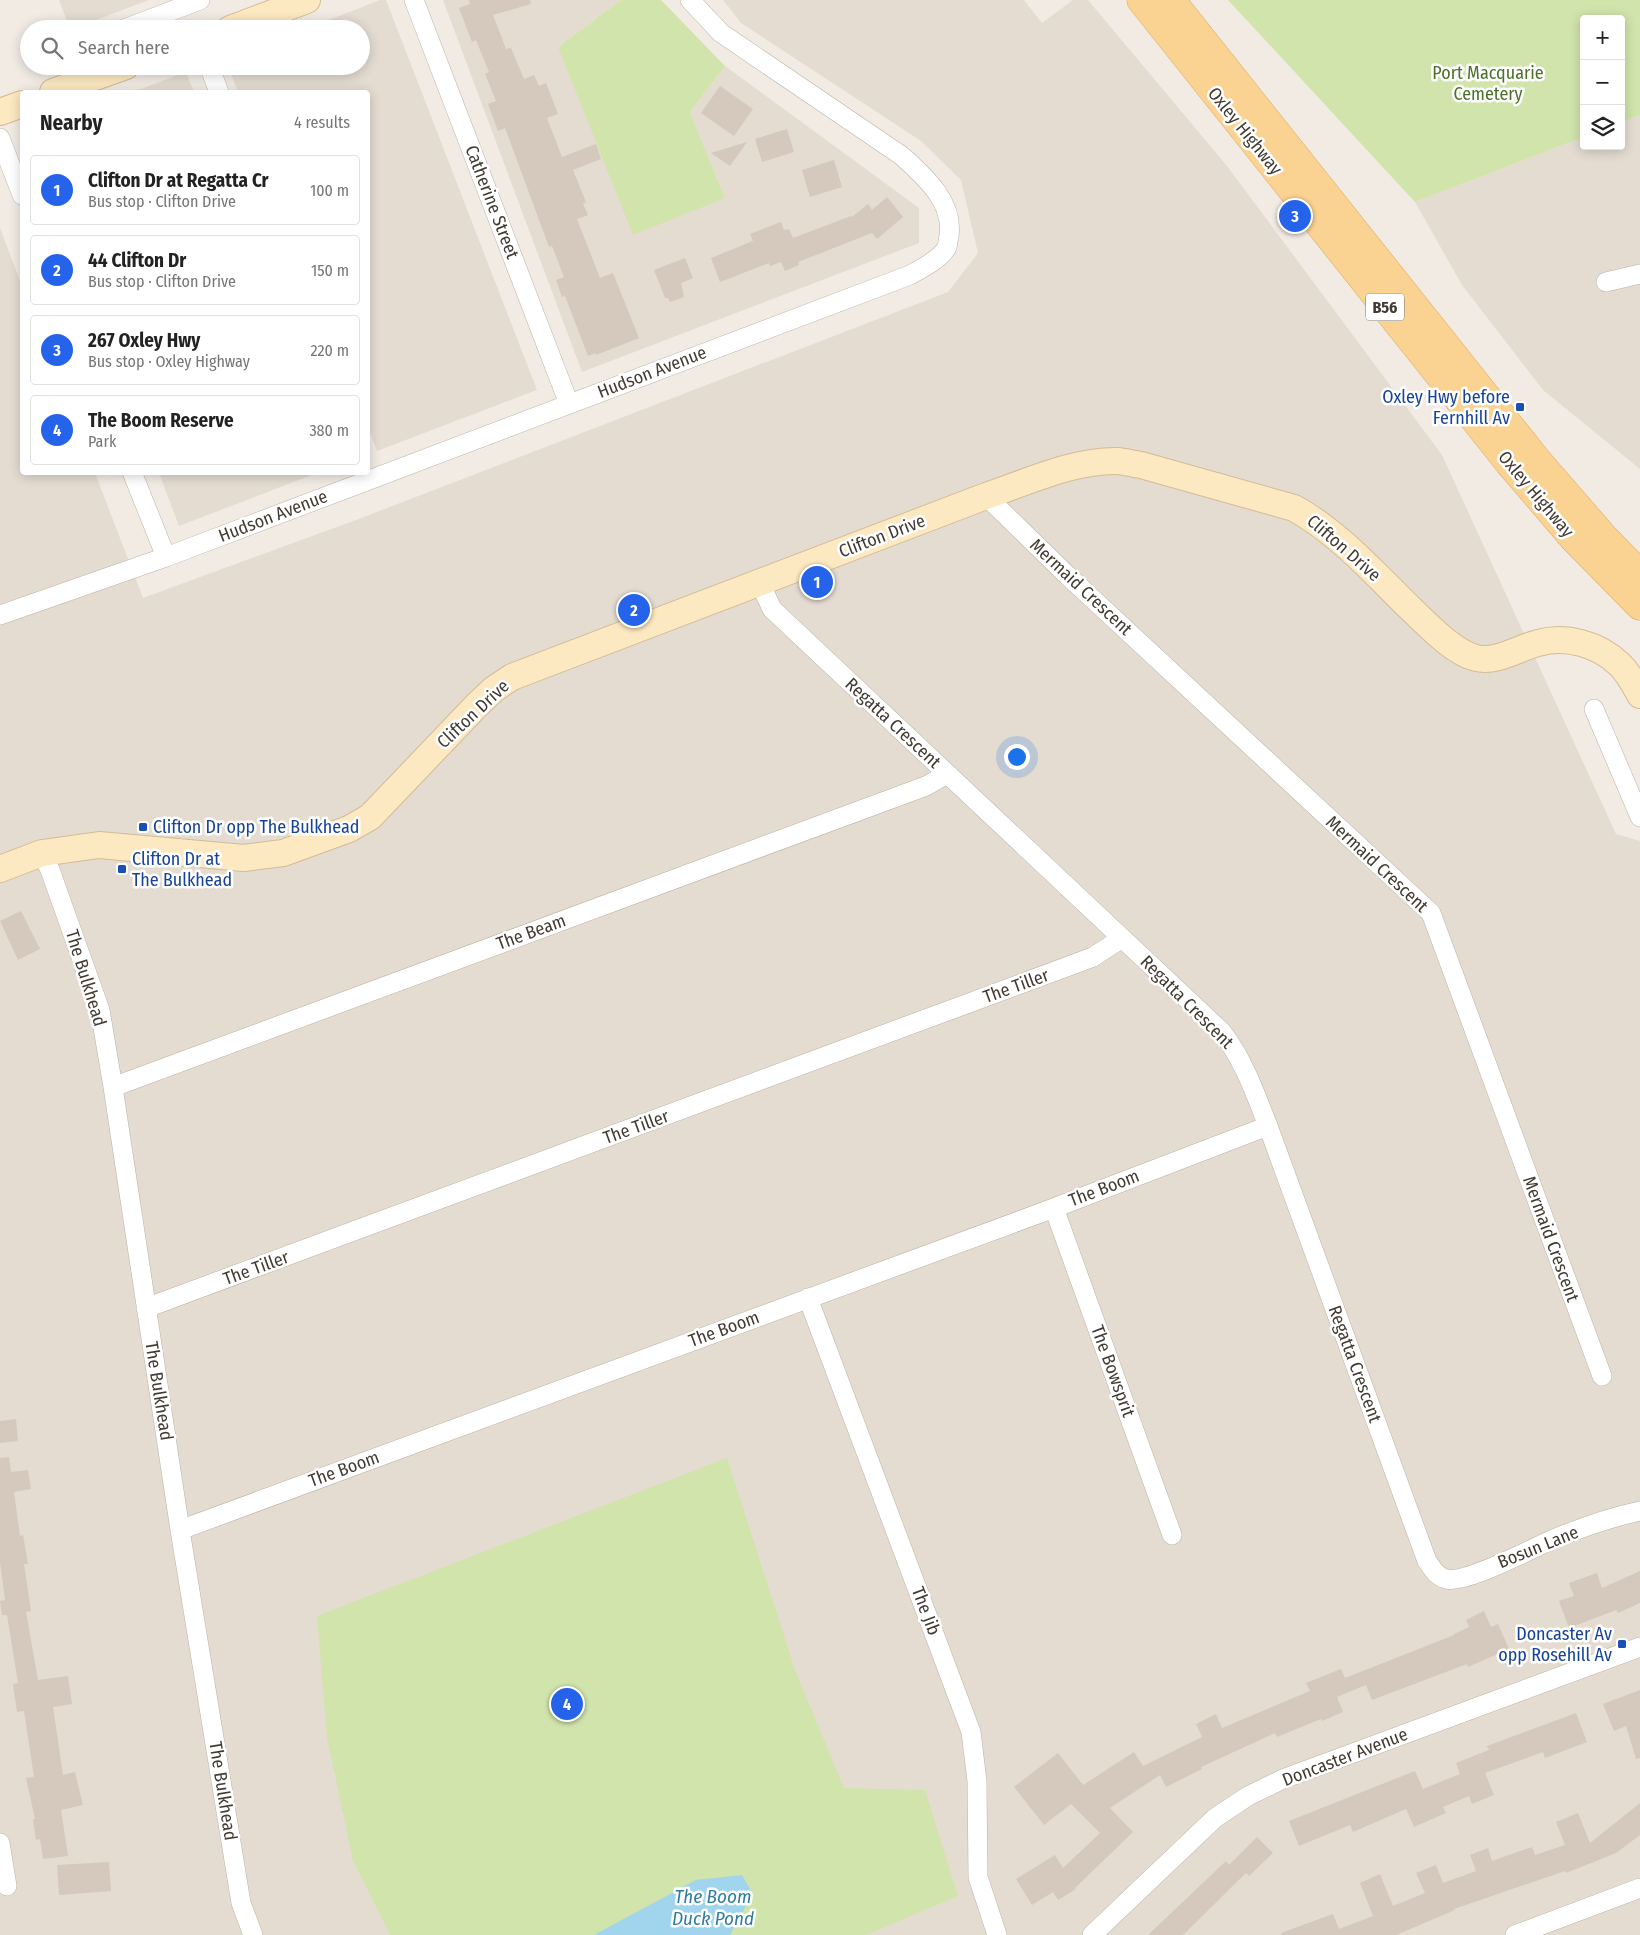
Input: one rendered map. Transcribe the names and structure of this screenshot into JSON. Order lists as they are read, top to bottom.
{
  "streets": {
    "main road": ["Oxley Highway", "B56"],
    "street": [
      "Catherine Street",
      "Hudson Avenue",
      "Clifton Drive",
      "Mermaid Crescent",
      "Regatta Crescent",
      "The Beam",
      "The Bulkhead",
      "The Tiller",
      "The Boom",
      "The Bowsprit",
      "Bosun Lane",
      "The Jib",
      "Doncaster Avenue"
    ]
  },
  "crossings": [
    ["Catherine Street", "Hudson Avenue"],
    ["Clifton Drive", "Mermaid Crescent"],
    ["Clifton Drive", "Regatta Crescent"],
    ["Clifton Drive", "The Bulkhead"],
    ["Regatta Crescent", "The Beam"],
    ["Regatta Crescent", "The Tiller"],
    ["Regatta Crescent", "The Boom"],
    ["Regatta Crescent", "Bosun Lane"],
    ["The Beam", "The Bulkhead"],
    ["The Bulkhead", "The Tiller"],
    ["The Bulkhead", "The Boom"],
    ["The Boom", "The Bowsprit"],
    ["The Boom", "The Jib"]
  ],
  "water": ["The Boom Duck Pond"],
  "parks": ["Port Macquarie Cemetery"],
  "places": {
    "transit": [
      "Oxley Hwy before Fernhill Av",
      "Clifton Dr opp The Bulkhead",
      "Clifton Dr at The Bulkhead",
      "Doncaster Av opp Rosehill Av"
    ]
  },
  "page": {
    "map_buttons": ["+", "−"],
    "search": "Search here",
    "heading": ["Nearby", "4 results"],
    "list": [
      {
        "mark": "1",
        "name": "Clifton Dr at Regatta Cr",
        "note": "Bus stop · Clifton Drive",
        "value": "100 m"
      },
      {
        "mark": "2",
        "name": "44 Clifton Dr",
        "note": "Bus stop · Clifton Drive",
        "value": "150 m"
      },
      {
        "mark": "3",
        "name": "267 Oxley Hwy",
        "note": "Bus stop · Oxley Highway",
        "value": "220 m"
      },
      {
        "mark": "4",
        "name": "The Boom Reserve",
        "note": "Park",
        "value": "380 m"
      }
    ],
    "pins": [
      "3",
      "1",
      "2",
      "4"
    ]
  }
}
